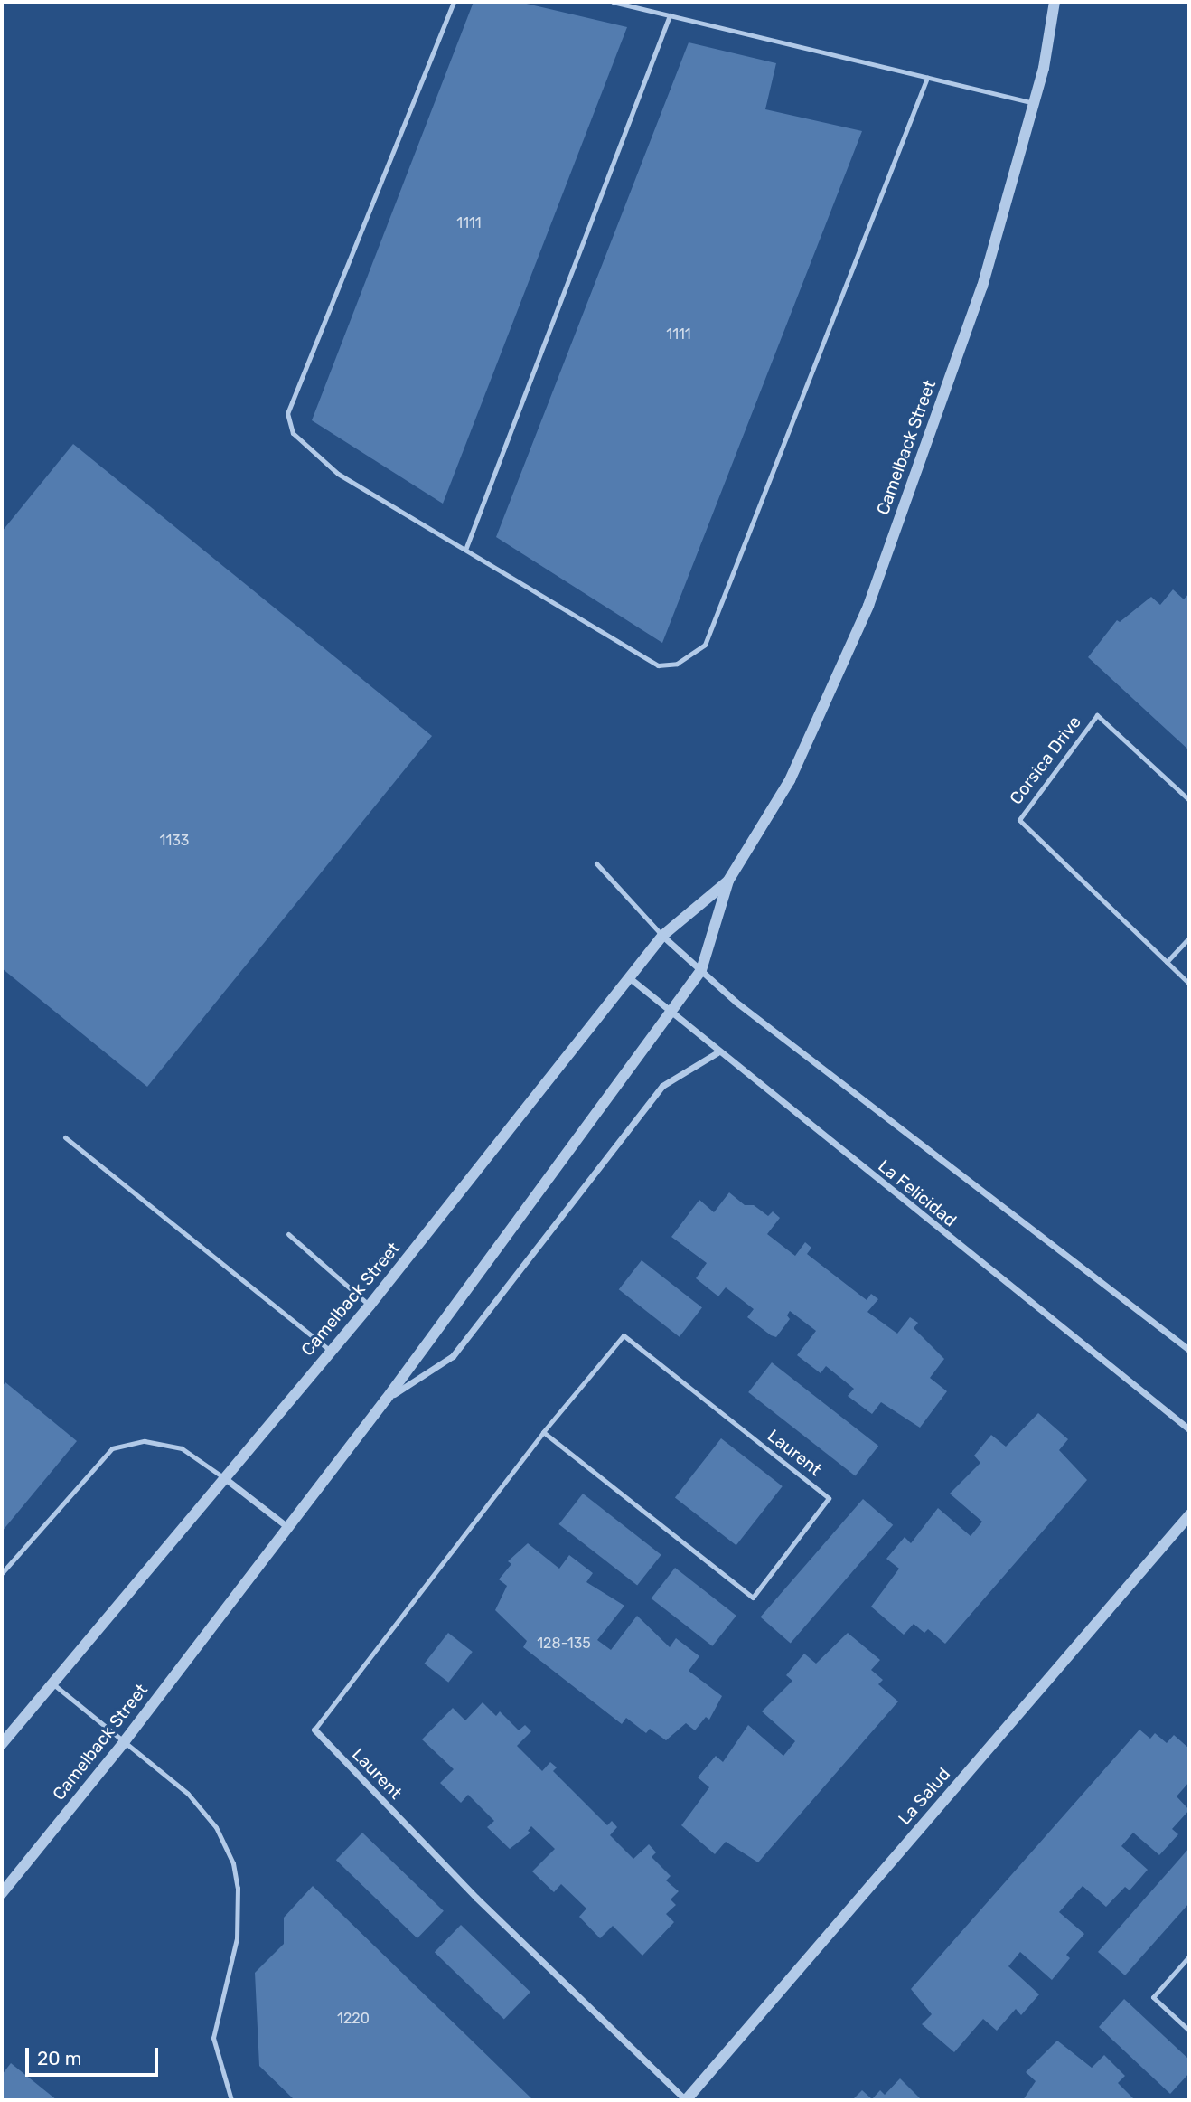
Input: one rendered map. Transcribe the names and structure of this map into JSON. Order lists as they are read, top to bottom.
{
  "streets": {
    "street": [
      "Camelback Street",
      "La Felicidad",
      "Laurent",
      "La Salud"
    ],
    "lane": ["Corsica Drive"]
  },
  "crossings": [
    ["Camelback Street", "La Felicidad"],
    ["Laurent", "La Salud"]
  ],
  "house_numbers": [
    "1111",
    "1111",
    "1133",
    "128-135",
    "1220"
  ],
  "scale_bar": "20 m"
}
